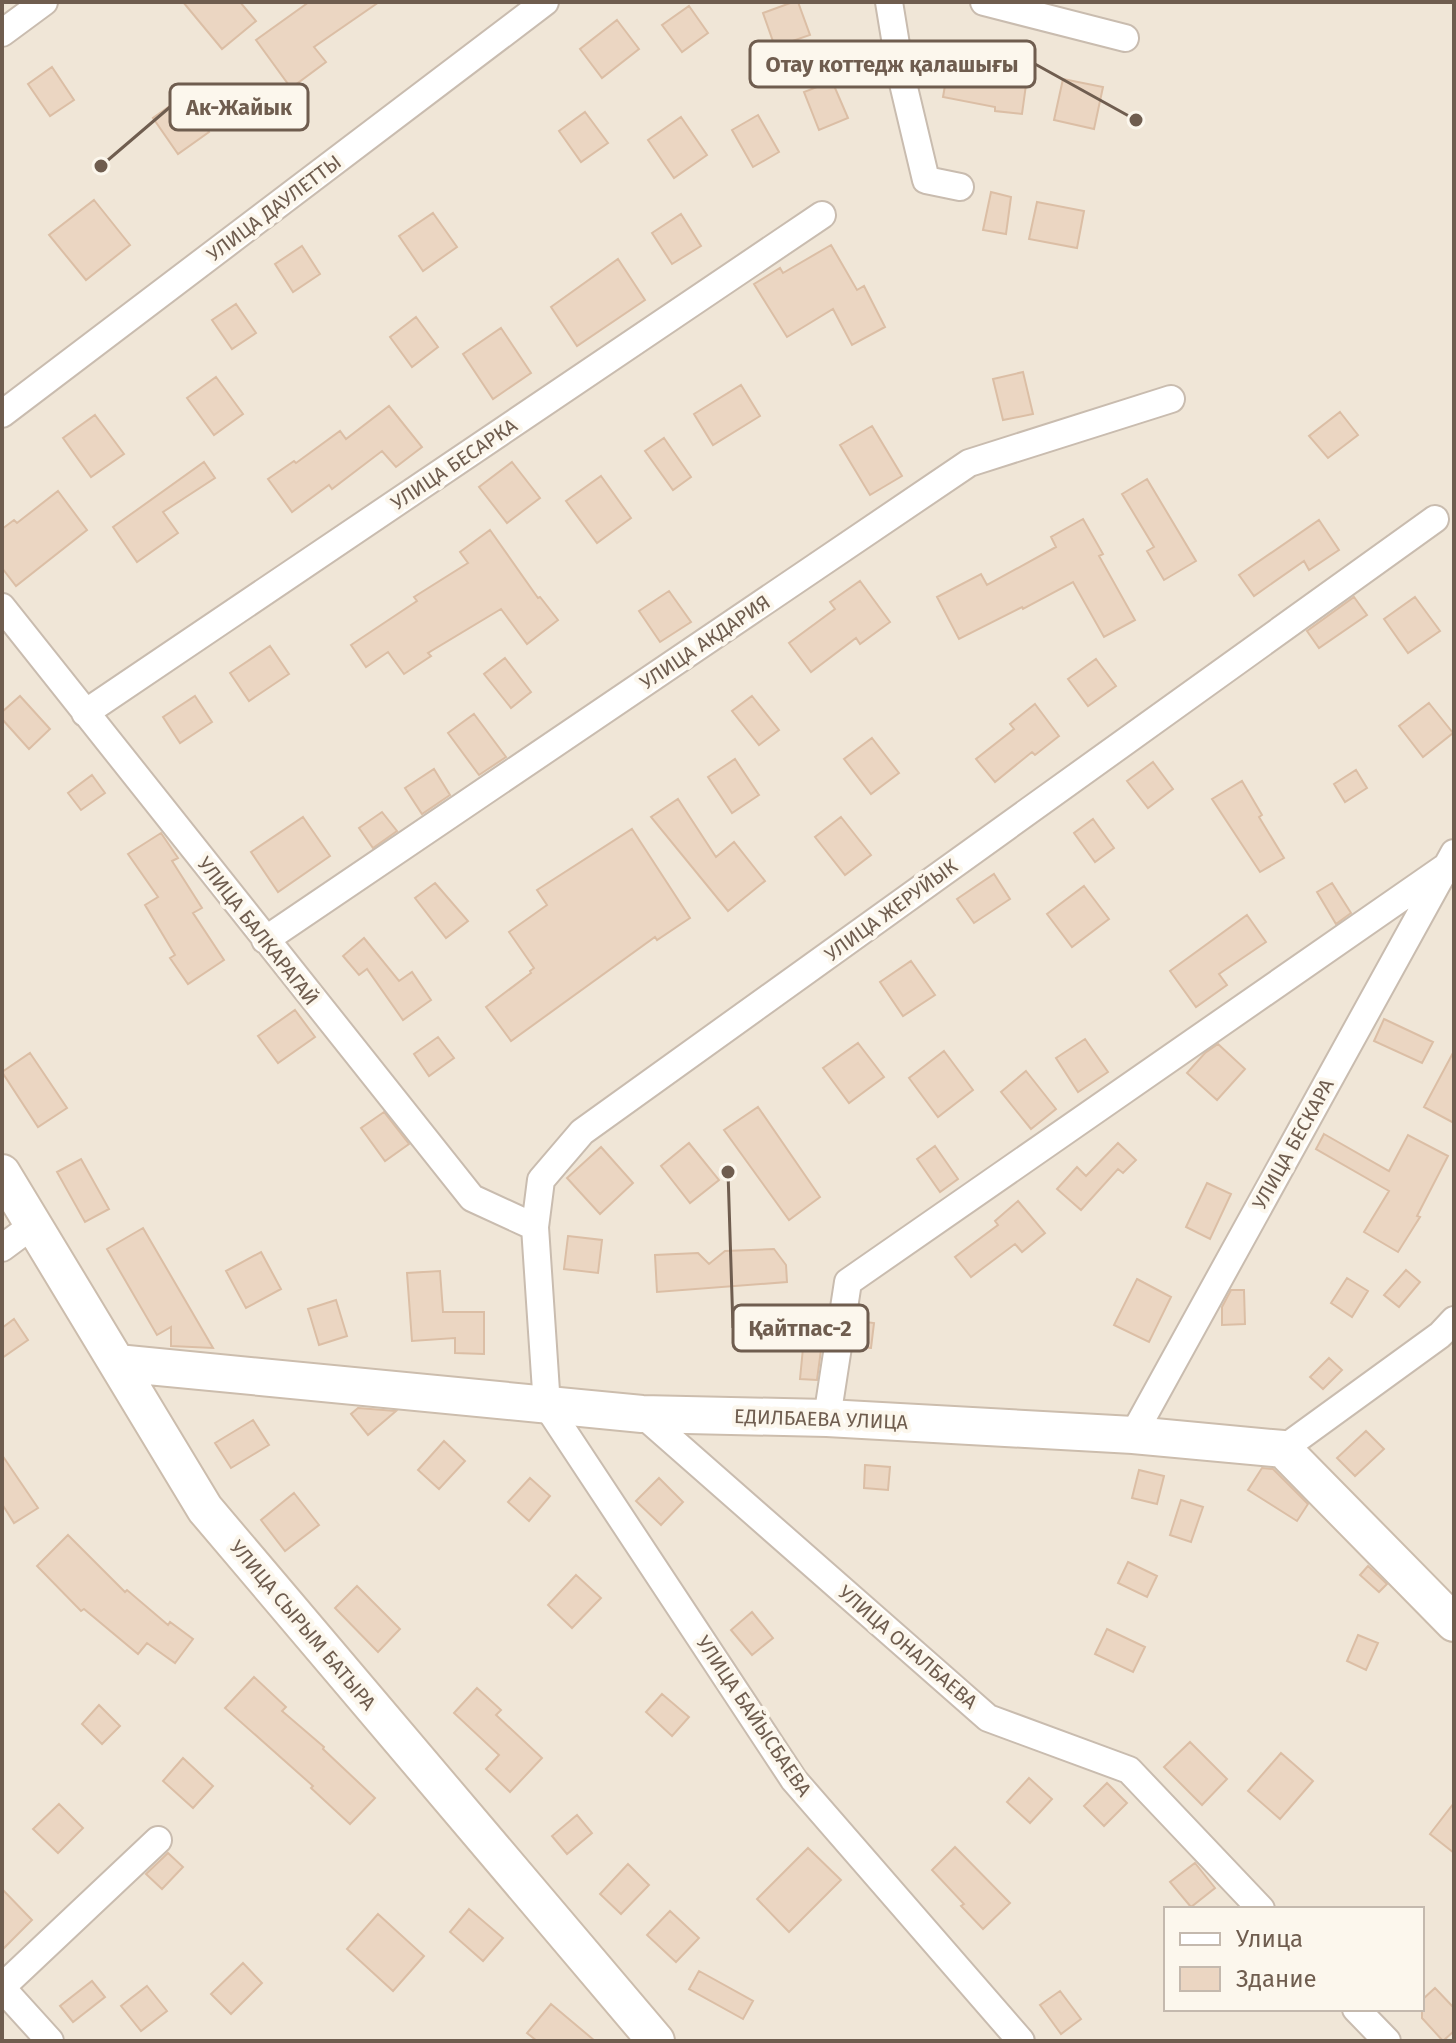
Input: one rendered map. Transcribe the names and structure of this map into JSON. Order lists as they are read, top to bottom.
{
  "streets": {
    "street": [
      "УЛИЦА ДАУЛЕТТЫ",
      "УЛИЦА БЕСАРКА",
      "УЛИЦА АКДАРИЯ",
      "УЛИЦА ЖЕРУЙЫК",
      "УЛИЦА БАЛКАРАГАЙ",
      "УЛИЦА БЕСКАРА",
      "ЕДИЛБАЕВА УЛИЦА",
      "УЛИЦА СЫРЫМ БАТЫРА",
      "УЛИЦА ОНАЛБАЕВА",
      "УЛИЦА БАЙЫСБАЕВА"
    ]
  },
  "crossings": [
    ["УЛИЦА БЕСАРКА", "УЛИЦА БАЛКАРАГАЙ"],
    ["УЛИЦА АКДАРИЯ", "УЛИЦА БАЛКАРАГАЙ"],
    ["УЛИЦА ЖЕРУЙЫК", "УЛИЦА БАЛКАРАГАЙ"],
    ["УЛИЦА ЖЕРУЙЫК", "ЕДИЛБАЕВА УЛИЦА"],
    ["УЛИЦА ЖЕРУЙЫК", "УЛИЦА БАЙЫСБАЕВА"],
    ["УЛИЦА БЕСКАРА", "ЕДИЛБАЕВА УЛИЦА"],
    ["ЕДИЛБАЕВА УЛИЦА", "УЛИЦА СЫРЫМ БАТЫРА"],
    ["ЕДИЛБАЕВА УЛИЦА", "УЛИЦА ОНАЛБАЕВА"],
    ["ЕДИЛБАЕВА УЛИЦА", "УЛИЦА БАЙЫСБАЕВА"]
  ],
  "places": ["Отау коттедж қалашығы", "Ак-Жайык", "Қайтпас-2"],
  "legend": ["Улица", "Здание"]
}
